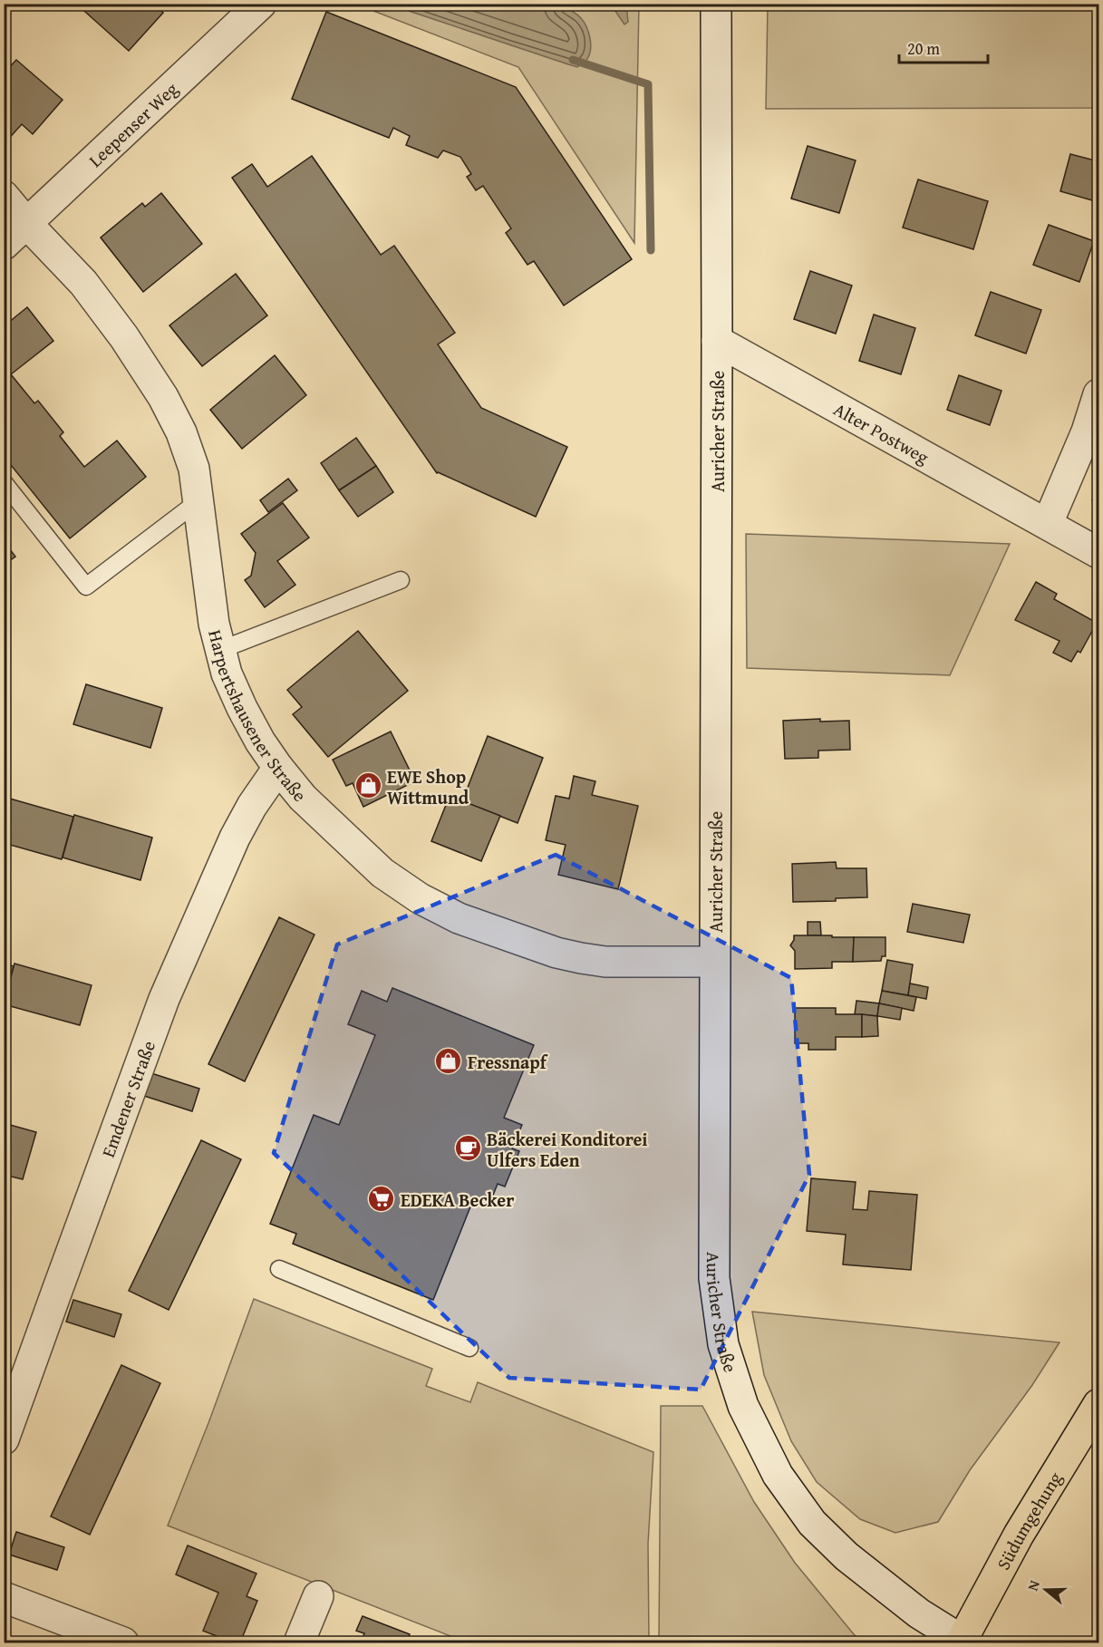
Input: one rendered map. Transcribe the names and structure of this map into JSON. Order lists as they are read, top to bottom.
{
  "streets": {
    "main road": ["Südumgehung"],
    "street": [
      "Leepenser Weg",
      "Auricher Straße",
      "Alter Postweg",
      "Harpertshausener Straße",
      "Emdener Straße"
    ]
  },
  "crossings": [
    ["Leepenser Weg", "Harpertshausener Straße"],
    ["Auricher Straße", "Alter Postweg"],
    ["Auricher Straße", "Harpertshausener Straße"],
    ["Auricher Straße", "Südumgehung"],
    ["Harpertshausener Straße", "Emdener Straße"]
  ],
  "places": {
    "shop": ["EWE Shop Wittmund", "Fressnapf"],
    "cafe": ["Bäckerei Konditorei Ulfers Eden"],
    "supermarket": ["EDEKA Becker"]
  },
  "scale_bar": "20 m",
  "north": "left"
}
